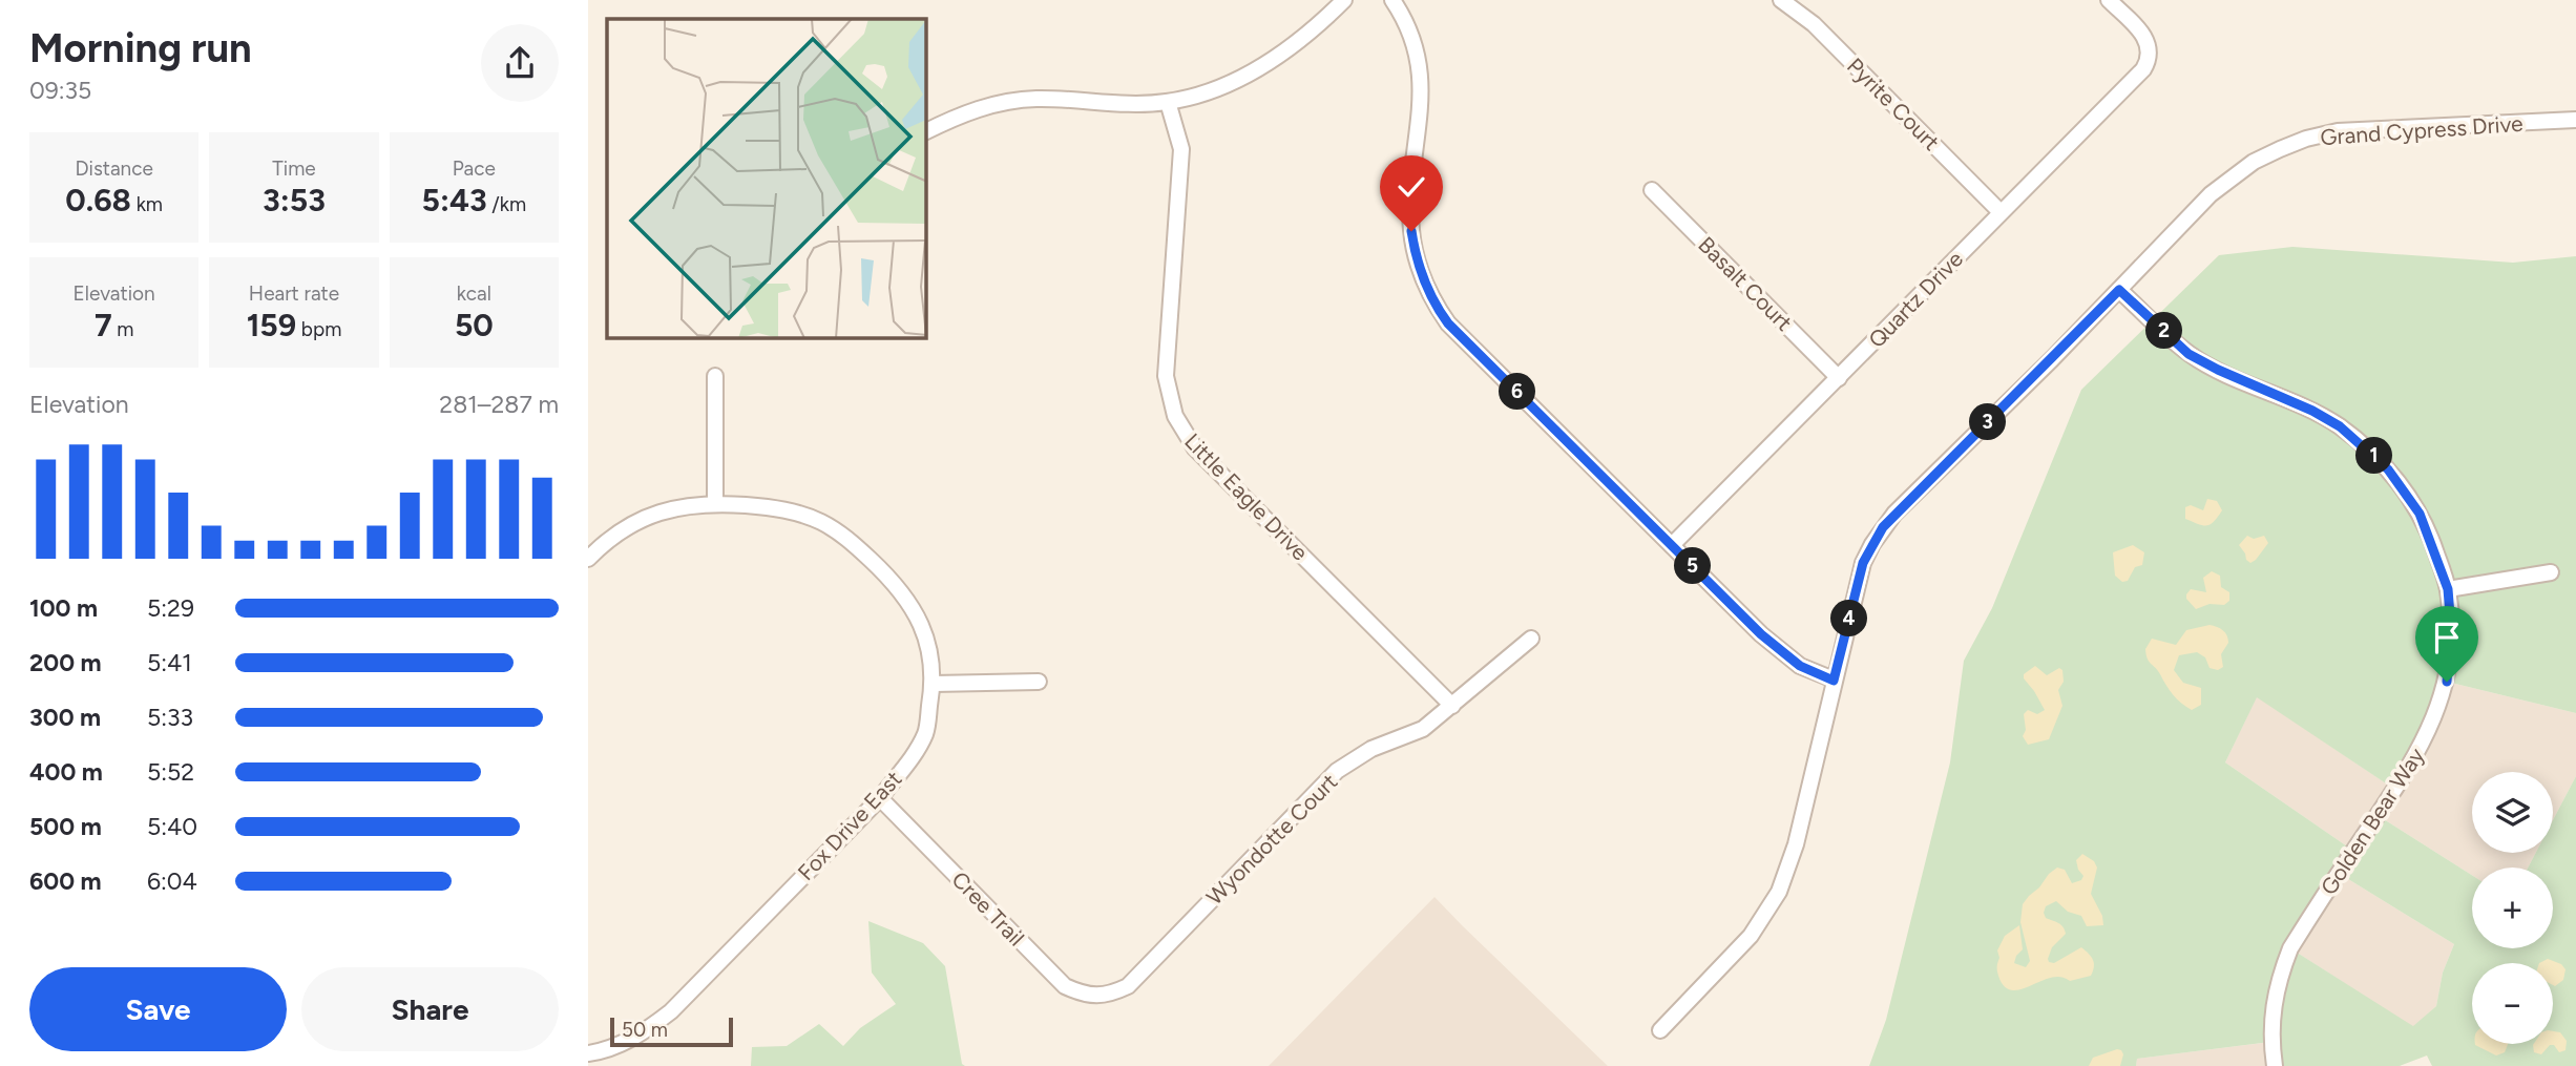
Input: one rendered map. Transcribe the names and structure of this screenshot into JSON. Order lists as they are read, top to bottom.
{
  "streets": {
    "street": [
      "Pyrite Court",
      "Grand Cypress Drive",
      "Basalt Court",
      "Quartz Drive",
      "Little Eagle Drive",
      "Golden Bear Way",
      "Fox Drive East",
      "Wyondotte Court",
      "Cree Trail"
    ]
  },
  "crossings": [
    ["Pyrite Court", "Quartz Drive"],
    ["Grand Cypress Drive", "Golden Bear Way"],
    ["Basalt Court", "Quartz Drive"],
    ["Little Eagle Drive", "Wyondotte Court"],
    ["Fox Drive East", "Cree Trail"],
    ["Wyondotte Court", "Cree Trail"]
  ],
  "scale_bar": "50 m",
  "page": {
    "heading": ["Morning run", "09:35"],
    "stats": [
      ["Distance", "0.68 km"],
      ["Time", "3:53"],
      ["Pace", "5:43 /km"],
      ["Elevation", "7 m"],
      ["Heart rate", "159 bpm"],
      ["kcal", "50"]
    ],
    "pins": [
      "2",
      "6",
      "3",
      "1",
      "5",
      "4"
    ],
    "chart": ["Elevation", "281–287 m"],
    "list": [
      {
        "name": "100 m",
        "note": "5:29"
      },
      {
        "name": "200 m",
        "note": "5:41"
      },
      {
        "name": "300 m",
        "note": "5:33"
      },
      {
        "name": "400 m",
        "note": "5:52"
      },
      {
        "name": "500 m",
        "note": "5:40"
      },
      {
        "name": "600 m",
        "note": "6:04"
      }
    ],
    "map_buttons": ["+", "−"],
    "buttons": ["Save", "Share"],
    "scale": "50 m"
  }
}
